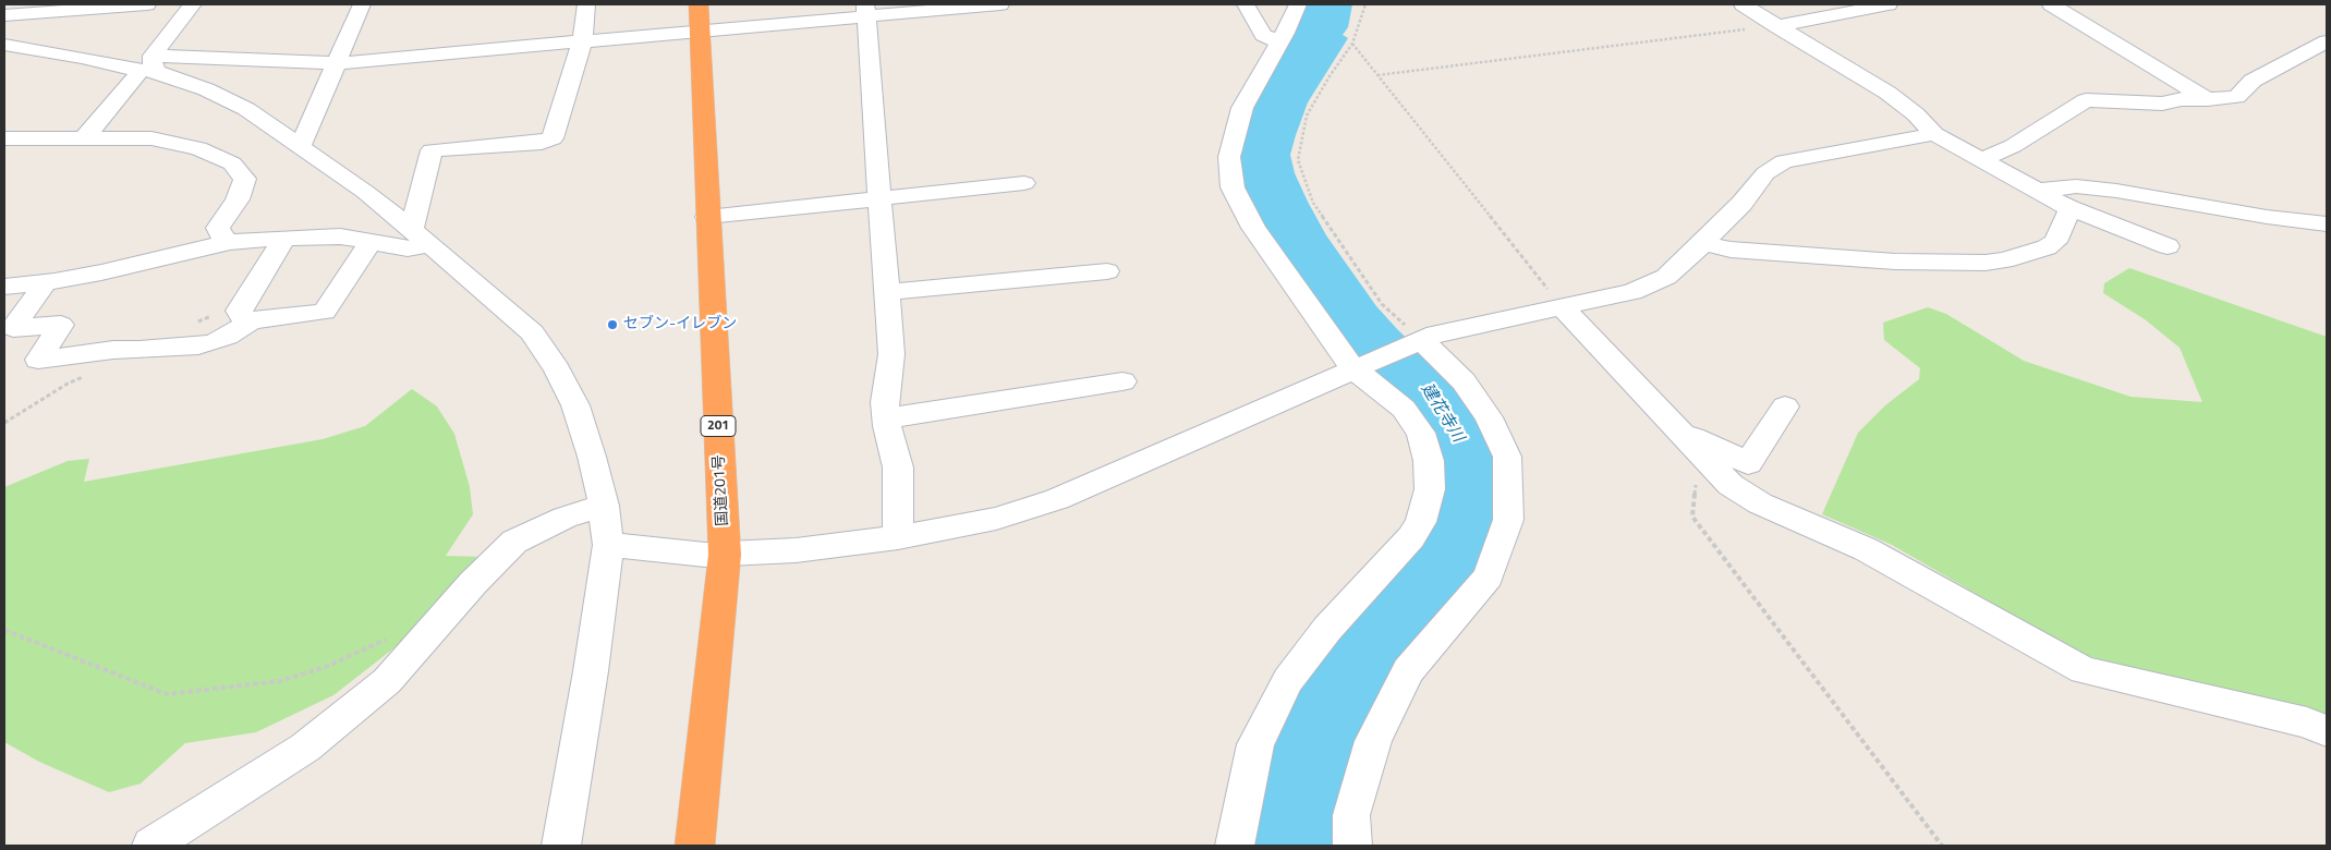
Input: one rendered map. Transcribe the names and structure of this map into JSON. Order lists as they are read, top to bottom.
{
  "streets": {
    "highway": ["201", "国道201号"]
  },
  "water": ["建花寺川"],
  "places": ["セブン-イレブン"]
}
